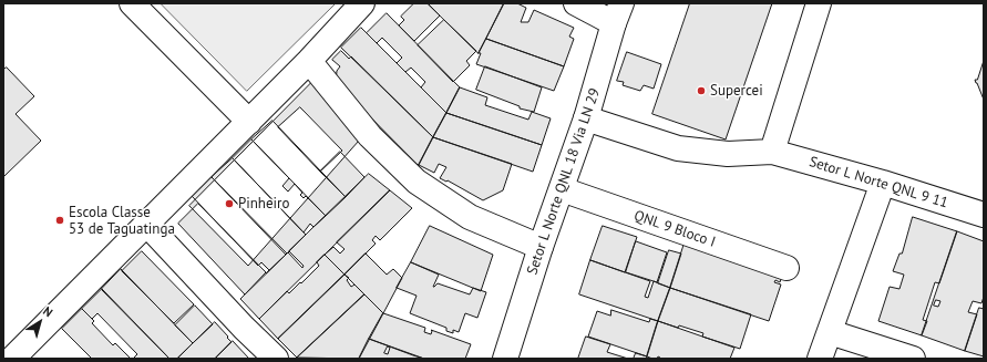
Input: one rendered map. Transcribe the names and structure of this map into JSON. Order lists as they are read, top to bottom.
{
  "streets": {
    "street": ["Setor L Norte QNL 18 Via LN 29", "Setor L Norte QNL 9 11", "QNL 9 Bloco I"]
  },
  "crossings": [
    ["Setor L Norte QNL 18 Via LN 29", "Setor L Norte QNL 9 11"],
    ["Setor L Norte QNL 18 Via LN 29", "QNL 9 Bloco I"]
  ],
  "places": ["Supercei", "Pinheiro", "Escola Classe 53 de Taguatinga"],
  "north": "top right"
}
